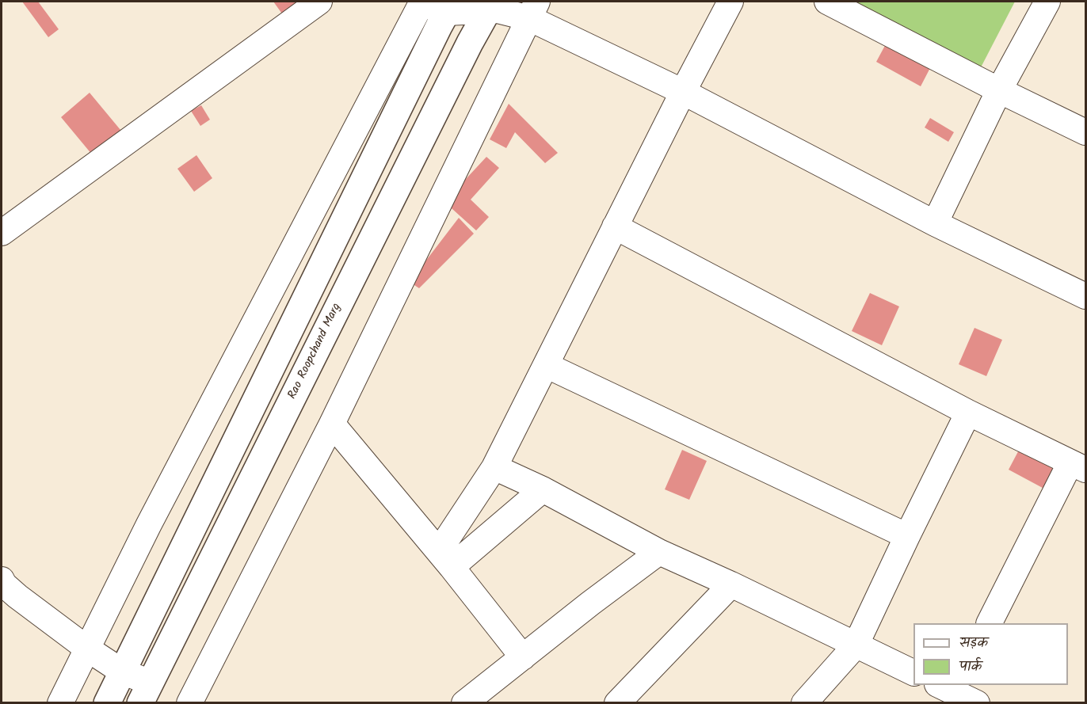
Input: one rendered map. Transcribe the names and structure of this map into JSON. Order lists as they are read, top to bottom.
{
  "streets": {
    "main road": ["Rao Roopchand Marg"]
  },
  "legend": ["सड़क", "पार्क"]
}
